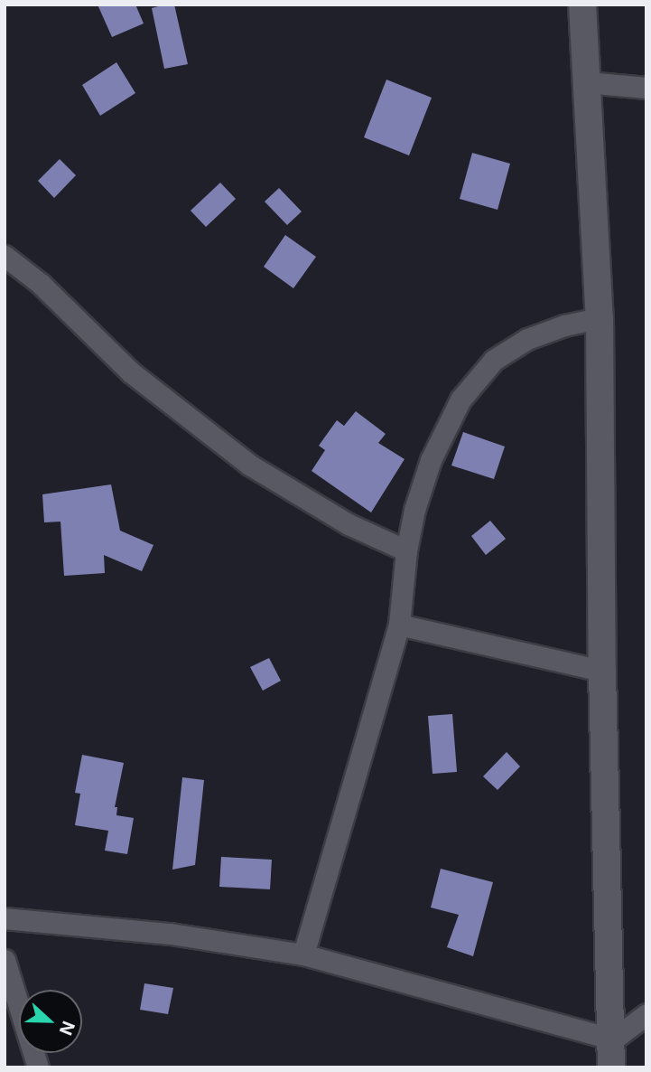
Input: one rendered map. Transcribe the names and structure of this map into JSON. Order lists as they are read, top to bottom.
{
  "north": "right"
}
